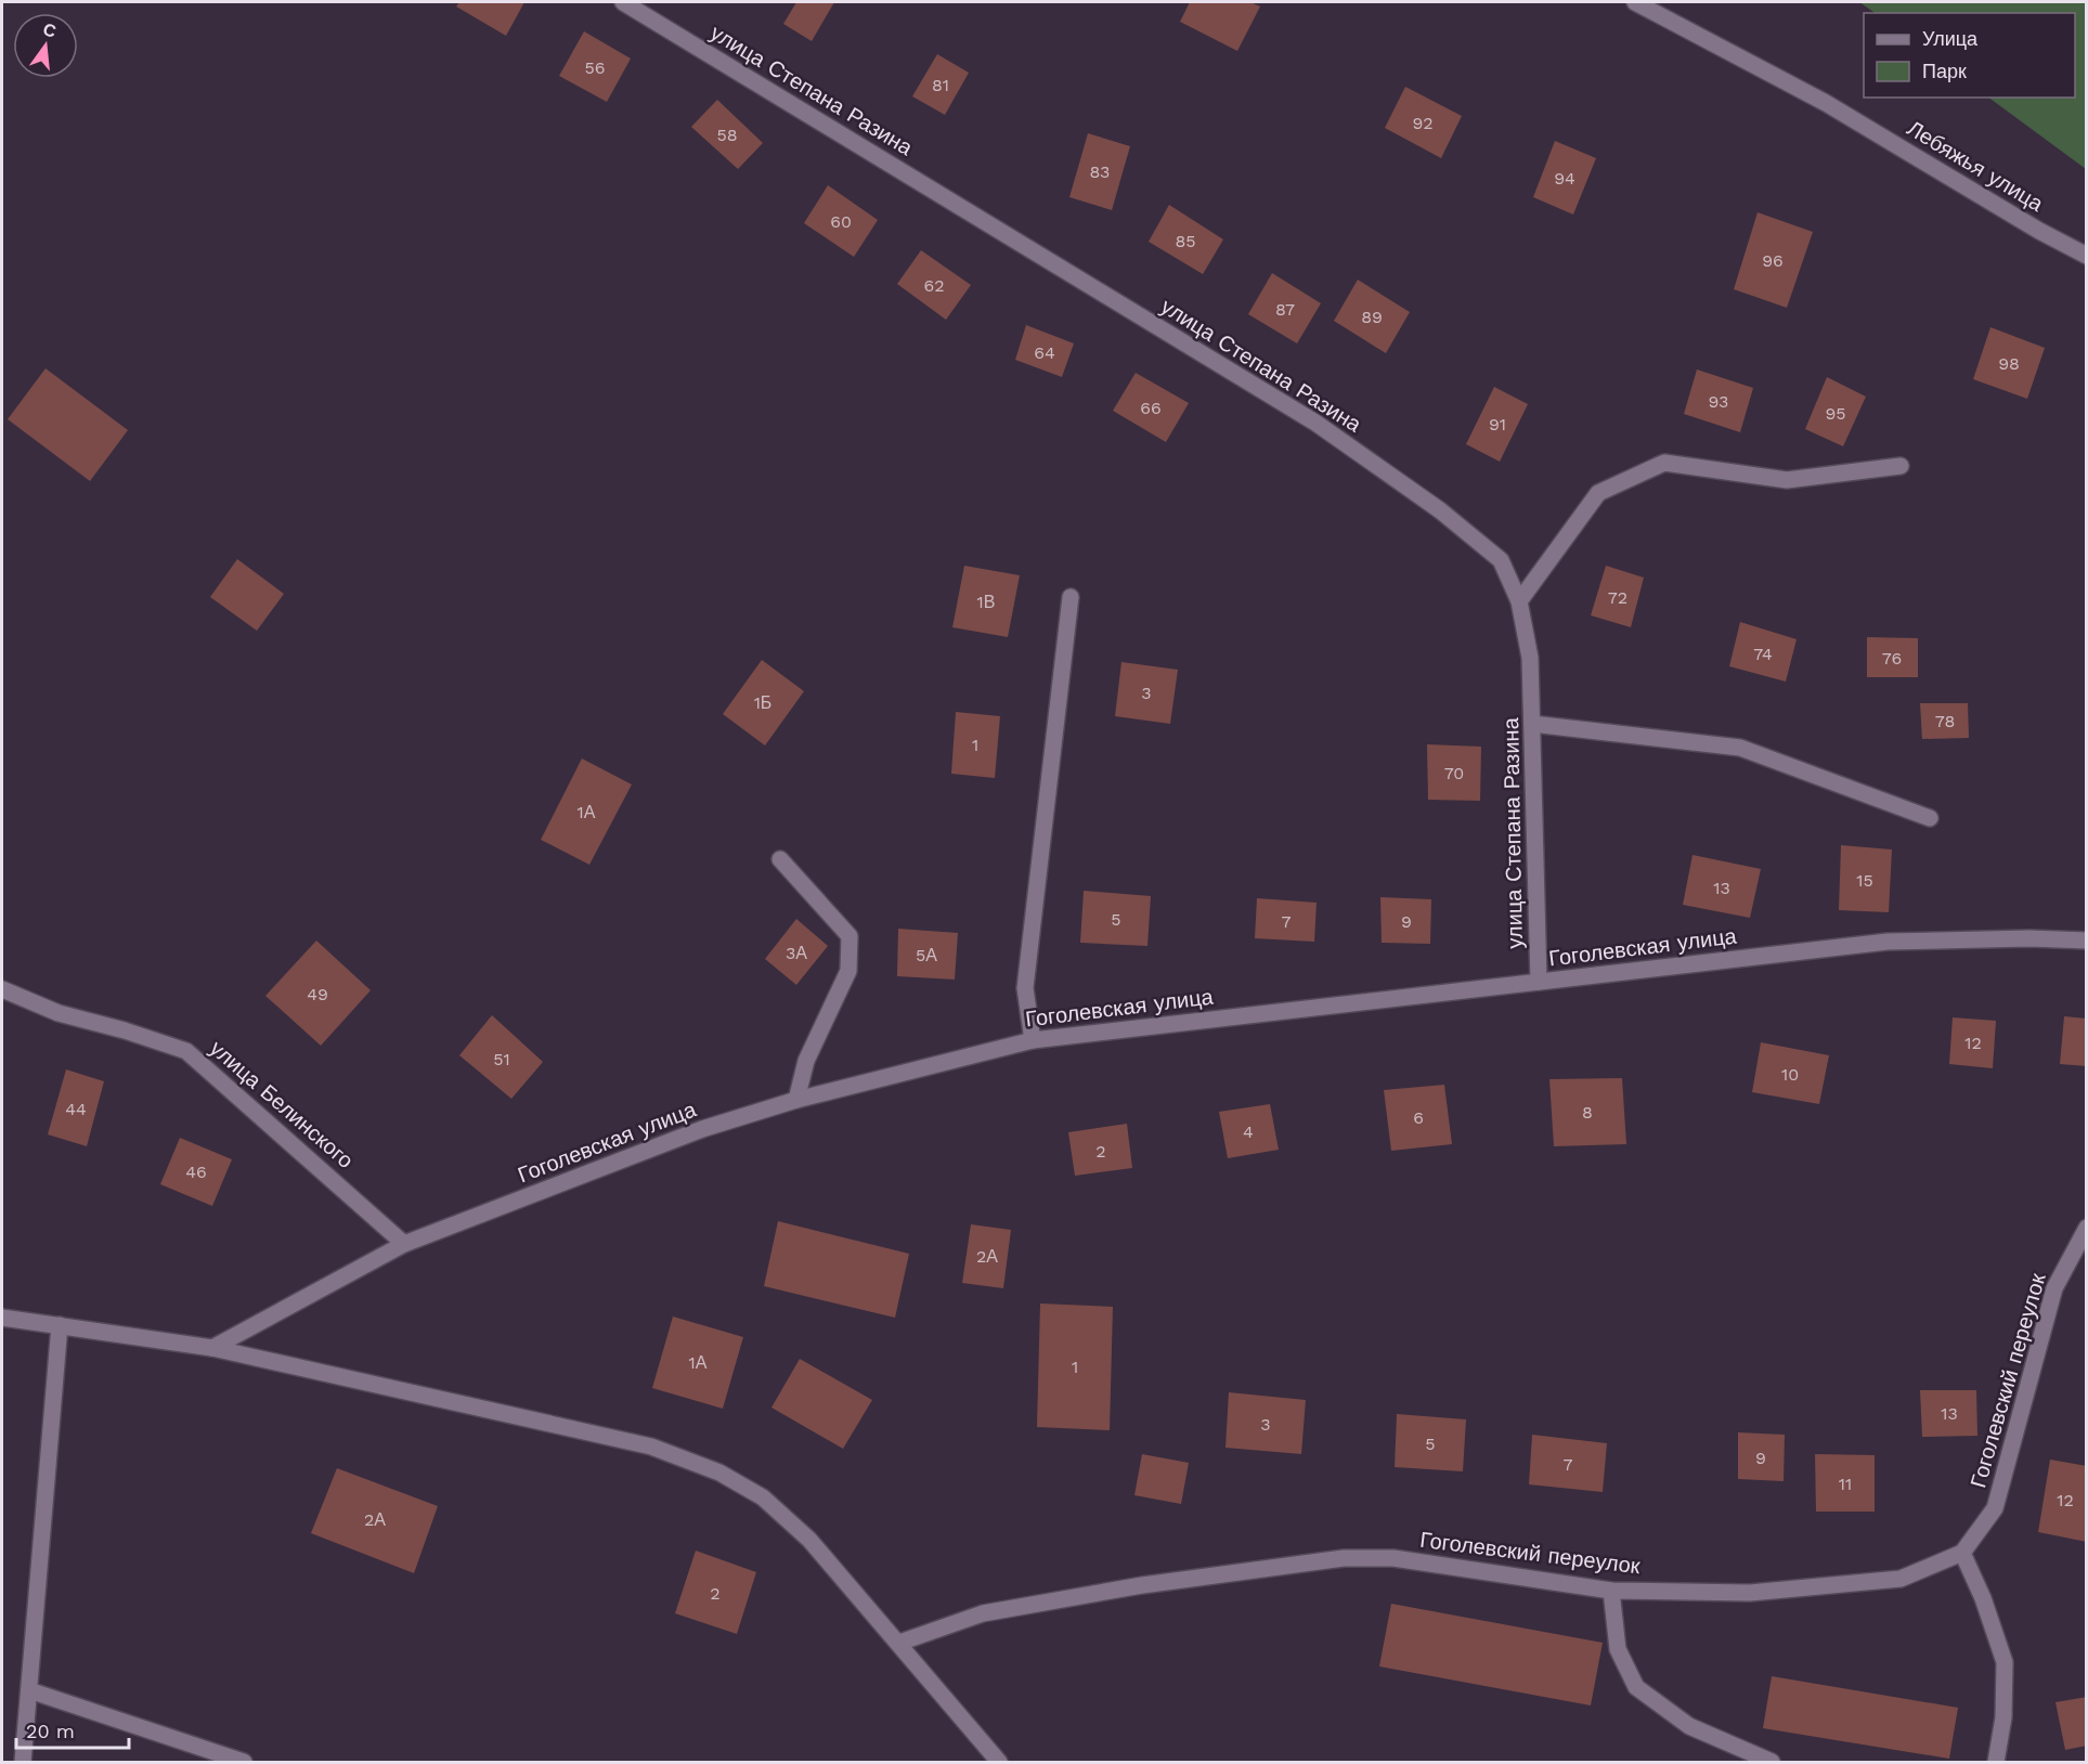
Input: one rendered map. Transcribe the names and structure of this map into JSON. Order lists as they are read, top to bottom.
{
  "streets": {
    "street": [
      "улица Степана Разина",
      "Лебяжья улица",
      "Гоголевская улица",
      "улица Белинского",
      "Гоголевский переулок"
    ]
  },
  "crossings": [
    ["улица Степана Разина", "Гоголевская улица"],
    ["Гоголевская улица", "улица Белинского"]
  ],
  "house_numbers": [
    "56",
    "81",
    "92",
    "58",
    "83",
    "94",
    "60",
    "85",
    "96",
    "62",
    "87",
    "89",
    "64",
    "98",
    "93",
    "66",
    "95",
    "91",
    "72",
    "1В",
    "74",
    "76",
    "3",
    "1Б",
    "78",
    "1",
    "70",
    "1А",
    "15",
    "13",
    "5",
    "7",
    "9",
    "3А",
    "5А",
    "49",
    "12",
    "51",
    "10",
    "44",
    "8",
    "6",
    "4",
    "2",
    "46",
    "2А",
    "1А",
    "1",
    "13",
    "3",
    "5",
    "9",
    "7",
    "11",
    "12",
    "2А",
    "2"
  ],
  "legend": ["Улица", "Парк"],
  "scale_bar": "20 m",
  "north": "top"
}
